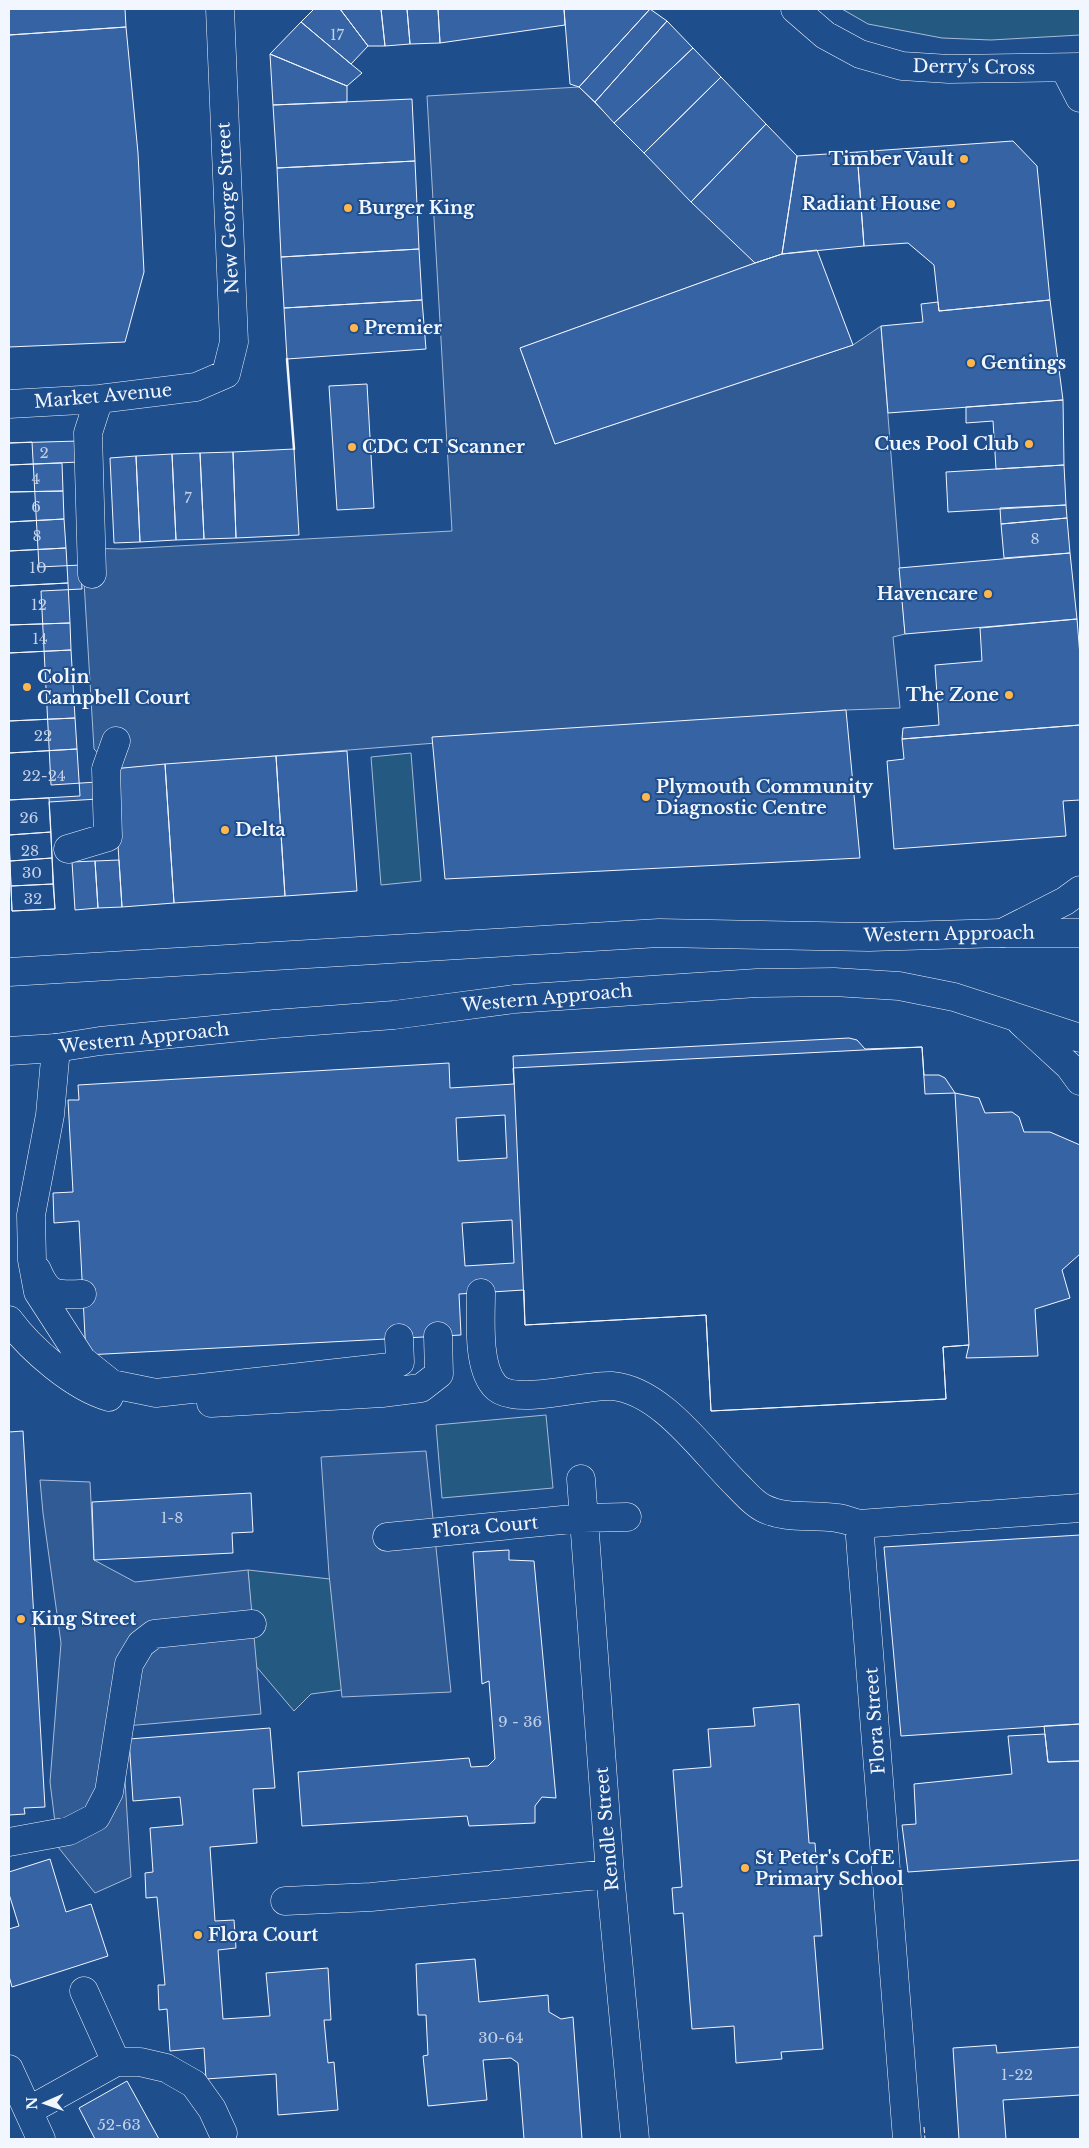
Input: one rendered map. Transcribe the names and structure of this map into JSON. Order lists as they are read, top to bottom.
{
  "streets": {
    "street": [
      "Derry's Cross",
      "New George Street",
      "Market Avenue",
      "Western Approach",
      "Flora Court",
      "Flora Street",
      "Rendle Street"
    ]
  },
  "crossings": [
    ["New George Street", "Market Avenue"],
    ["Flora Court", "Rendle Street"]
  ],
  "places": [
    "Timber Vault",
    "Radiant House",
    "Burger King",
    "Premier",
    "Gentings",
    "Cues Pool Club",
    "CDC CT Scanner",
    "Havencare",
    "Colin Campbell Court",
    "The Zone",
    "Plymouth Community Diagnostic Centre",
    "Delta",
    "King Street",
    "St Peter's CofE Primary School",
    "Flora Court"
  ],
  "house_numbers": [
    "17",
    "2",
    "4",
    "7",
    "6",
    "8",
    "8",
    "10",
    "12",
    "14",
    "22",
    "22-24",
    "26",
    "28",
    "30",
    "32",
    "1-8",
    "9 - 36",
    "30-64",
    "1-22",
    "52-63"
  ],
  "north": "left"
}
